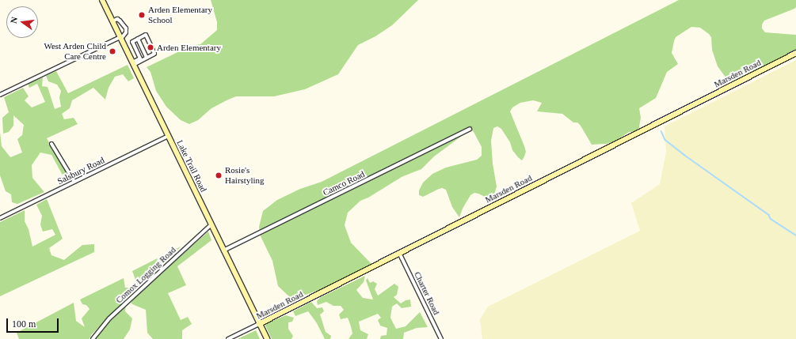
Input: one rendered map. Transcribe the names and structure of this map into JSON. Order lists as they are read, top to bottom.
{
  "streets": {
    "street": [
      "Marsden Road",
      "Lake Trail Road",
      "Salsbury Road",
      "Camco Road",
      "Comox Logging Road",
      "Charter Road"
    ]
  },
  "crossings": [
    ["Marsden Road", "Lake Trail Road"],
    ["Marsden Road", "Charter Road"],
    ["Lake Trail Road", "Salsbury Road"],
    ["Lake Trail Road", "Camco Road"],
    ["Lake Trail Road", "Comox Logging Road"]
  ],
  "places": [
    "Arden Elementary School",
    "Arden Elementary",
    "West Arden Child Care Centre",
    "Rosie's Hairstyling"
  ],
  "scale_bar": "100 m",
  "north": "left"
}
